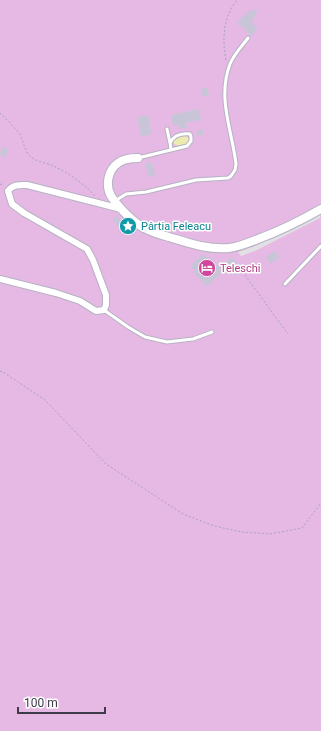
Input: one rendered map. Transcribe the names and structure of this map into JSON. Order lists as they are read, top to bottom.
{
  "places": {
    "place": ["Pârtia Feleacu"],
    "hotel": ["Teleschi"]
  },
  "scale_bar": "100 m"
}
